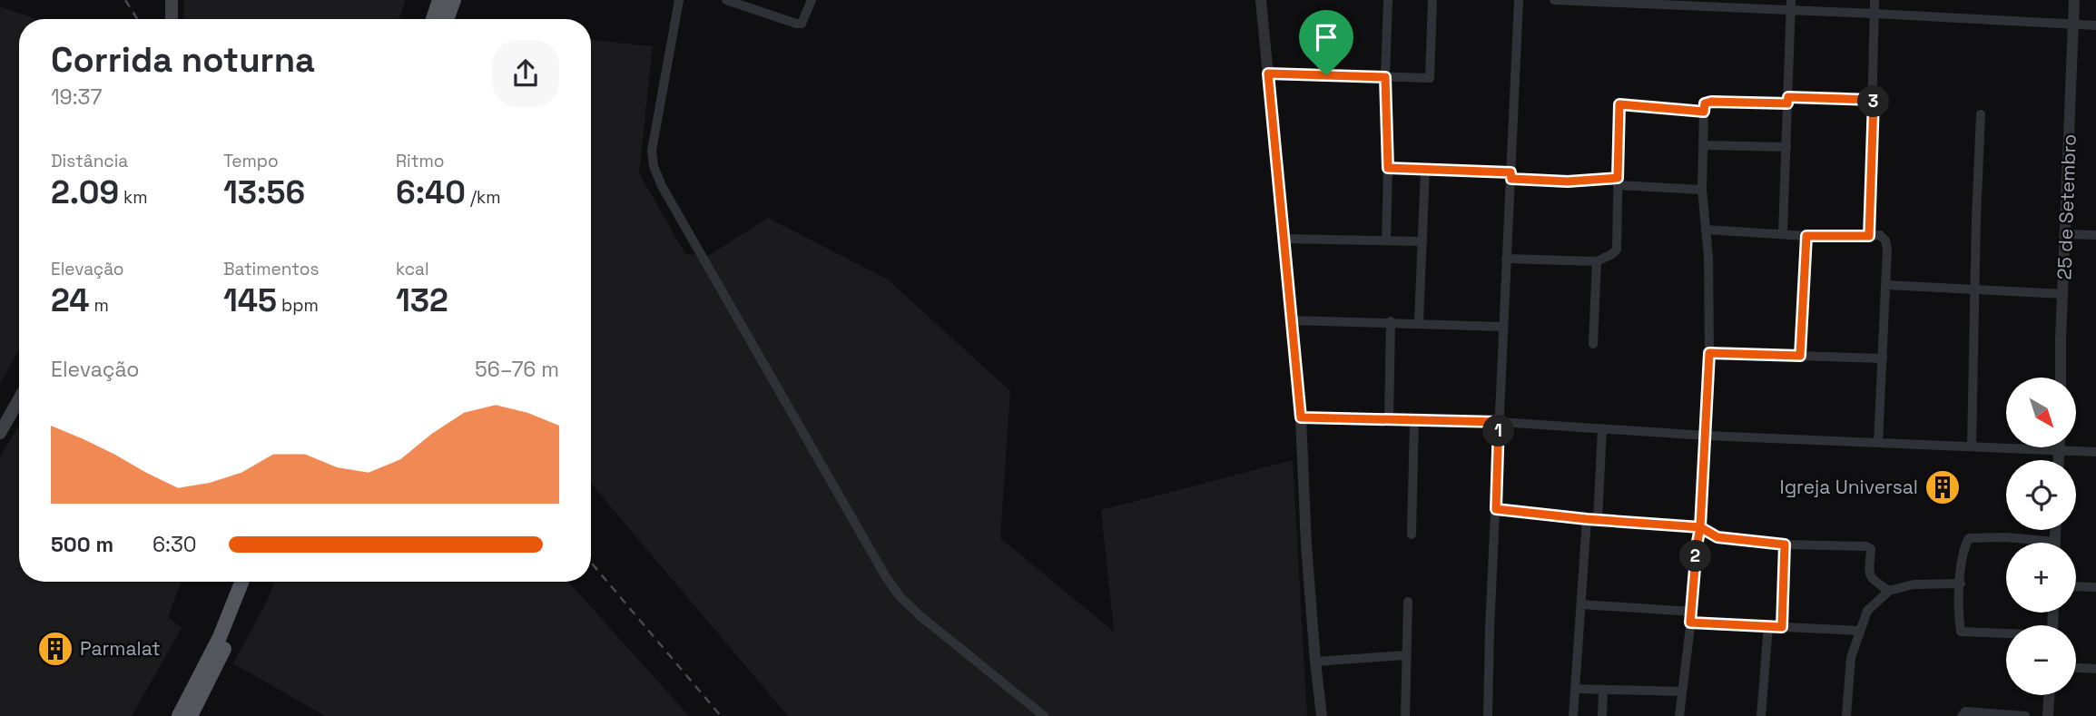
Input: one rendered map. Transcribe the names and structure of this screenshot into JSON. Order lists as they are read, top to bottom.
{
  "streets": {
    "street": ["25 de Setembro"]
  },
  "places": {
    "building": ["Igreja Universal", "Parmalat"]
  },
  "north": "bottom right",
  "page": {
    "heading": ["Corrida noturna", "19:37"],
    "pins": ["3", "1", "2"],
    "stats": [
      ["Distância", "2.09 km"],
      ["Tempo", "13:56"],
      ["Ritmo", "6:40 /km"],
      ["Elevação", "24 m"],
      ["Batimentos", "145 bpm"],
      ["kcal", "132"]
    ],
    "chart": ["Elevação", "56–76 m"],
    "map_buttons": ["+", "−"],
    "list": [
      {
        "name": "500 m",
        "note": "6:30"
      }
    ]
  }
}
